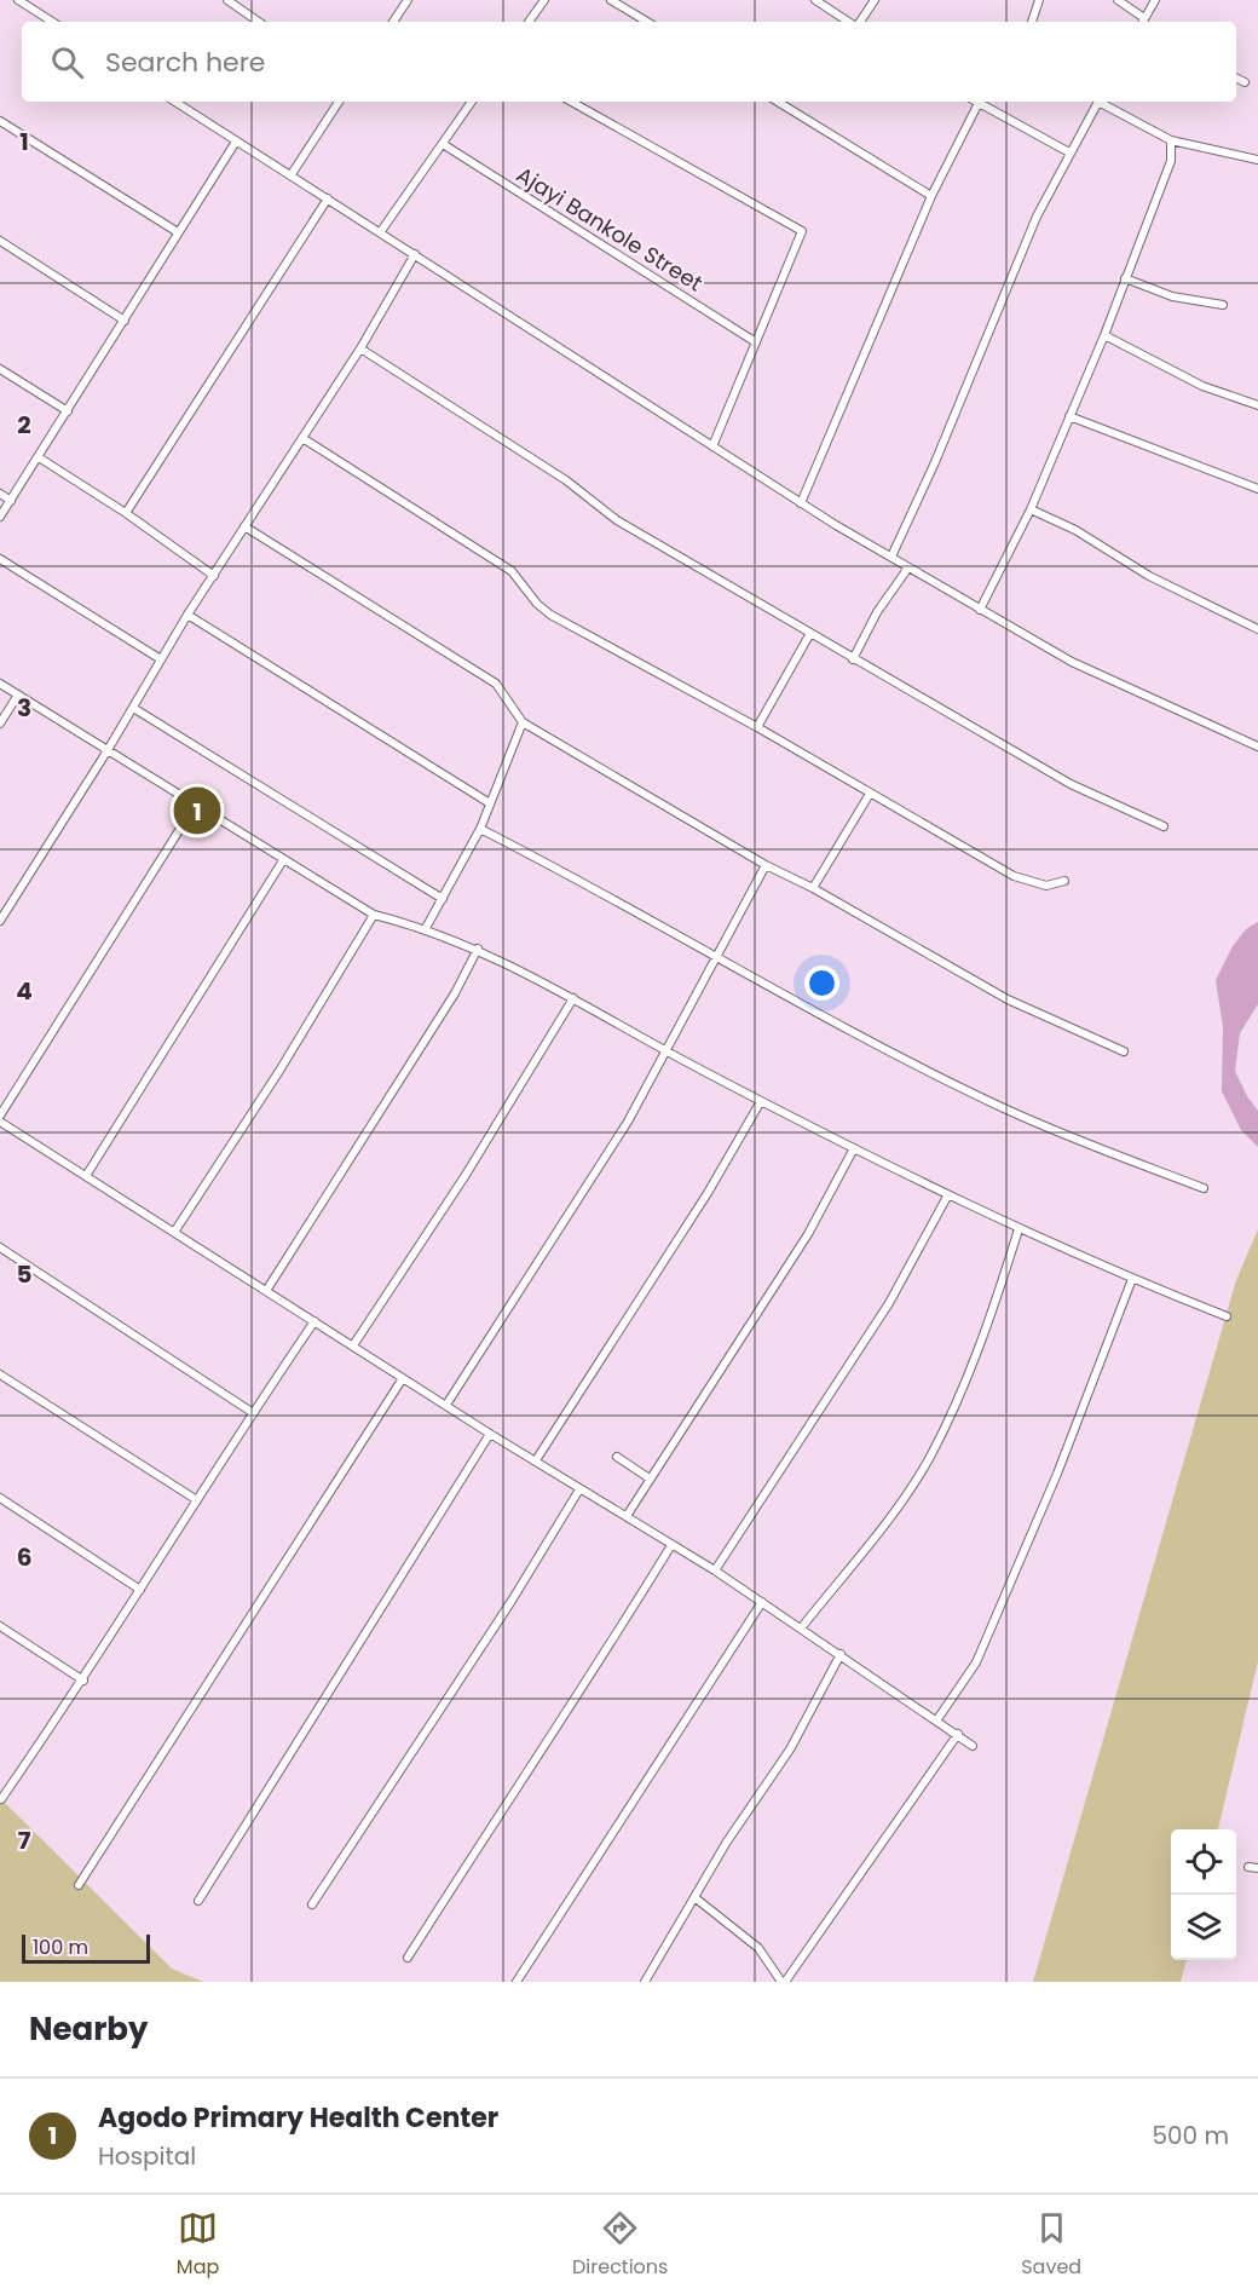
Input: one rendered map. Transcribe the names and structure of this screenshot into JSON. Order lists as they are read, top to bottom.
{
  "streets": {
    "street": ["Ajayi Bankole Street"]
  },
  "scale_bar": "100 m",
  "page": {
    "search": "Search here",
    "pins": "1",
    "scale": "100 m",
    "heading": "Nearby",
    "list": [
      {
        "mark": "1",
        "name": "Agodo Primary Health Center",
        "note": "Hospital",
        "value": "500 m"
      }
    ],
    "nav": ["Map", "Directions", "Saved"]
  },
  "grid": {
    "rows": [
      "1",
      "2",
      "3",
      "4",
      "5",
      "6",
      "7"
    ]
  }
}
